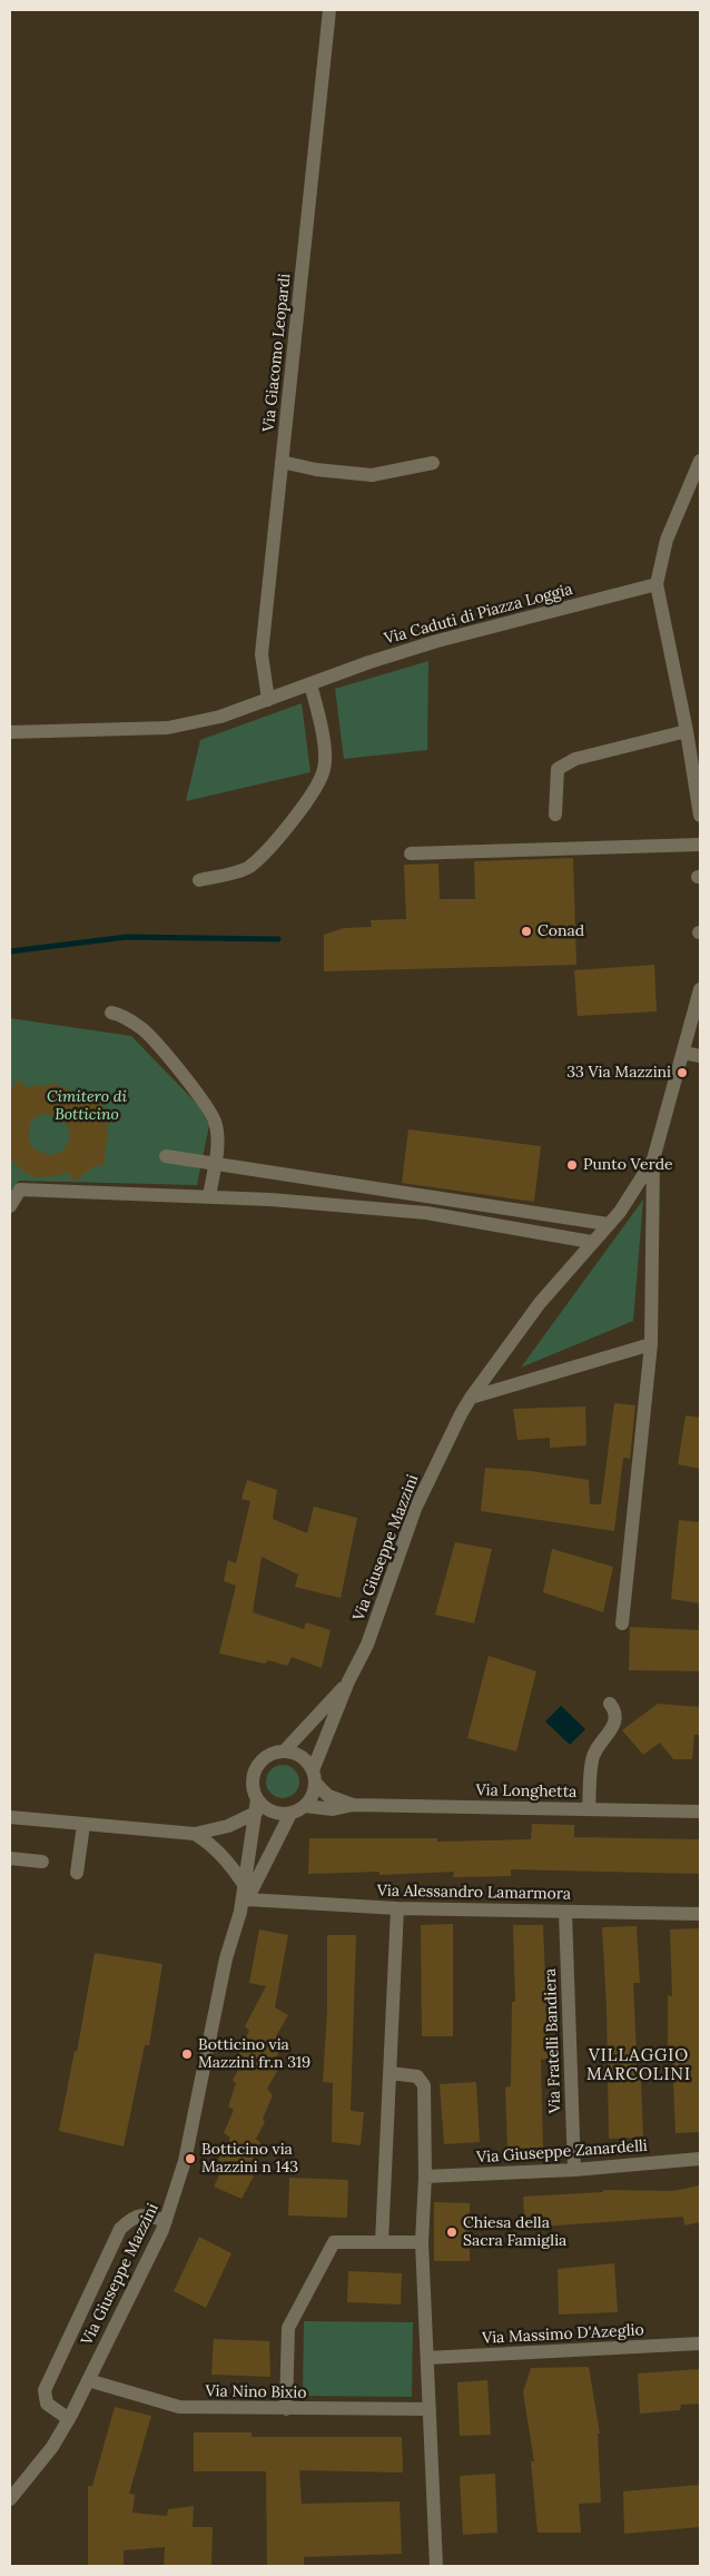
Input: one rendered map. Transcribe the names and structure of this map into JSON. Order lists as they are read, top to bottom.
{
  "streets": {
    "street": [
      "Via Giacomo Leopardi",
      "Via Caduti di Piazza Loggia",
      "Via Giuseppe Mazzini",
      "Via Longhetta",
      "Via Alessandro Lamarmora",
      "Via Fratelli Bandiera",
      "Via Giuseppe Zanardelli",
      "Via Massimo D'Azeglio",
      "Via Nino Bixio"
    ]
  },
  "crossings": [
    ["Via Giacomo Leopardi", "Via Caduti di Piazza Loggia"],
    ["Via Giuseppe Mazzini", "Via Longhetta"],
    ["Via Giuseppe Mazzini", "Via Alessandro Lamarmora"],
    ["Via Giuseppe Mazzini", "Via Nino Bixio"],
    ["Via Alessandro Lamarmora", "Via Fratelli Bandiera"],
    ["Via Fratelli Bandiera", "Via Giuseppe Zanardelli"]
  ],
  "districts": ["VILLAGGIO MARCOLINI"],
  "parks": ["Cimitero di Botticino"],
  "places": [
    "Conad",
    "33 Via Mazzini",
    "Punto Verde",
    "Botticino via Mazzini fr.n 319",
    "Botticino via Mazzini n 143",
    "Chiesa della Sacra Famiglia"
  ]
}
